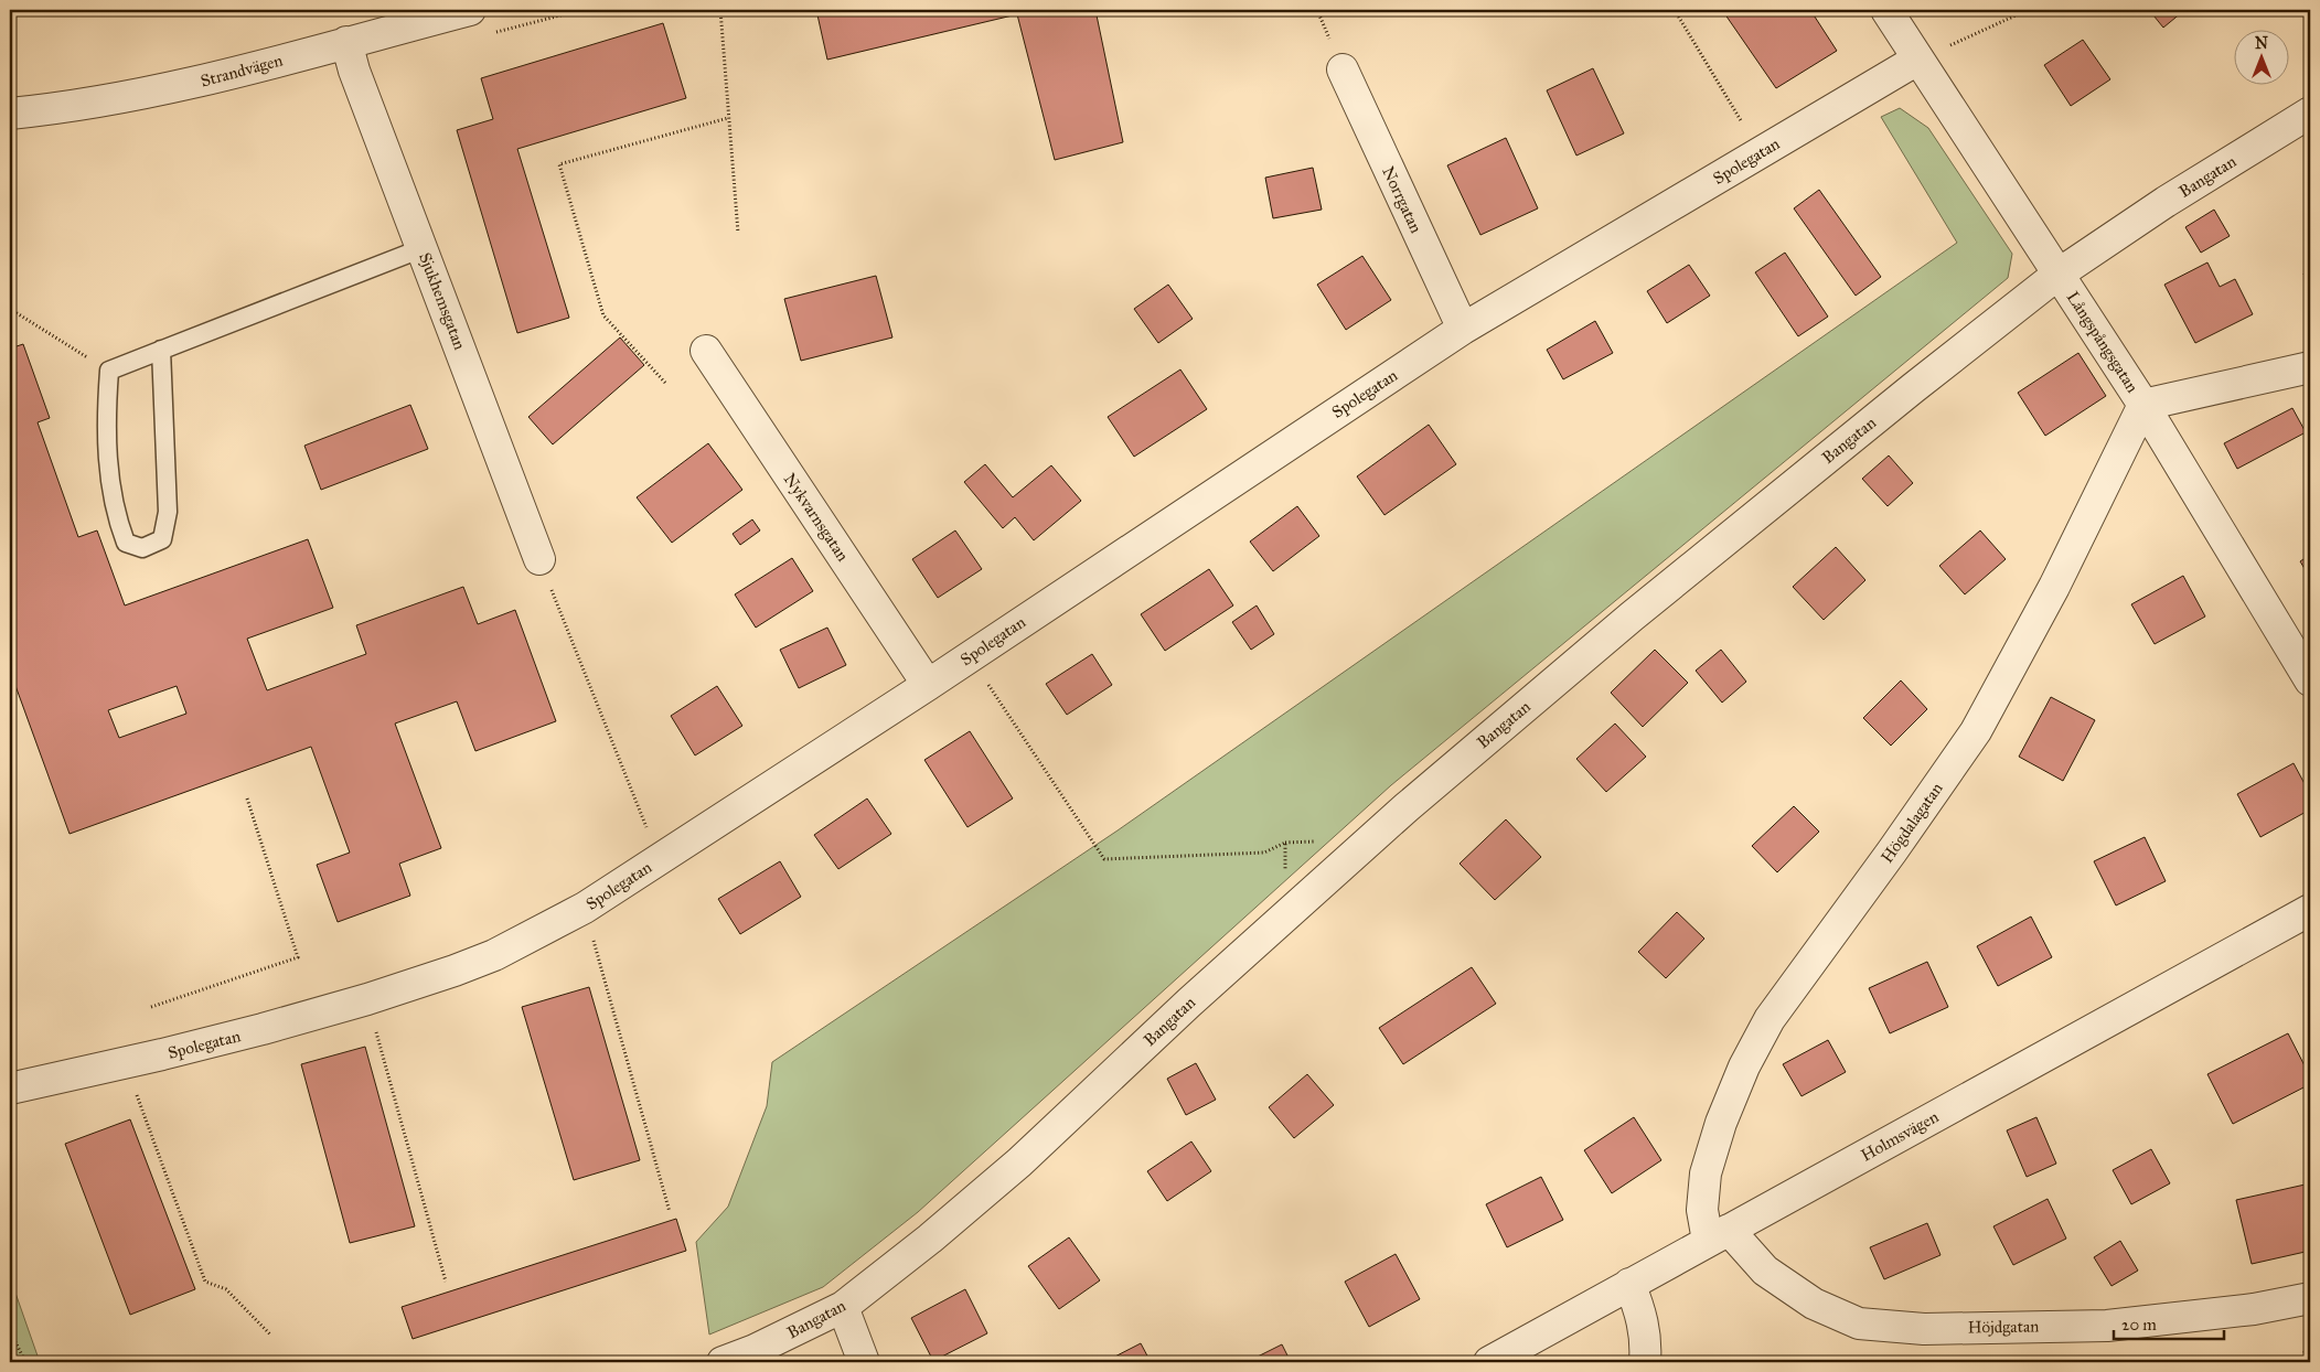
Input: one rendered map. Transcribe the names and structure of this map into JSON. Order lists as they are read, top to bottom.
{
  "streets": {
    "street": [
      "Strandvägen",
      "Spolegatan",
      "Bangatan",
      "Norrgatan",
      "Sjukhemsgatan",
      "Långspångsgatan",
      "Nykvarnsgatan",
      "Högdalagatan",
      "Holmsvägen",
      "Höjdgatan"
    ]
  },
  "crossings": [
    ["Strandvägen", "Sjukhemsgatan"],
    ["Spolegatan", "Norrgatan"],
    ["Spolegatan", "Långspångsgatan"],
    ["Spolegatan", "Nykvarnsgatan"],
    ["Bangatan", "Långspångsgatan"],
    ["Långspångsgatan", "Högdalagatan"],
    ["Högdalagatan", "Holmsvägen"],
    ["Högdalagatan", "Höjdgatan"],
    ["Holmsvägen", "Höjdgatan"]
  ],
  "scale_bar": "20 m",
  "north": "top"
}
